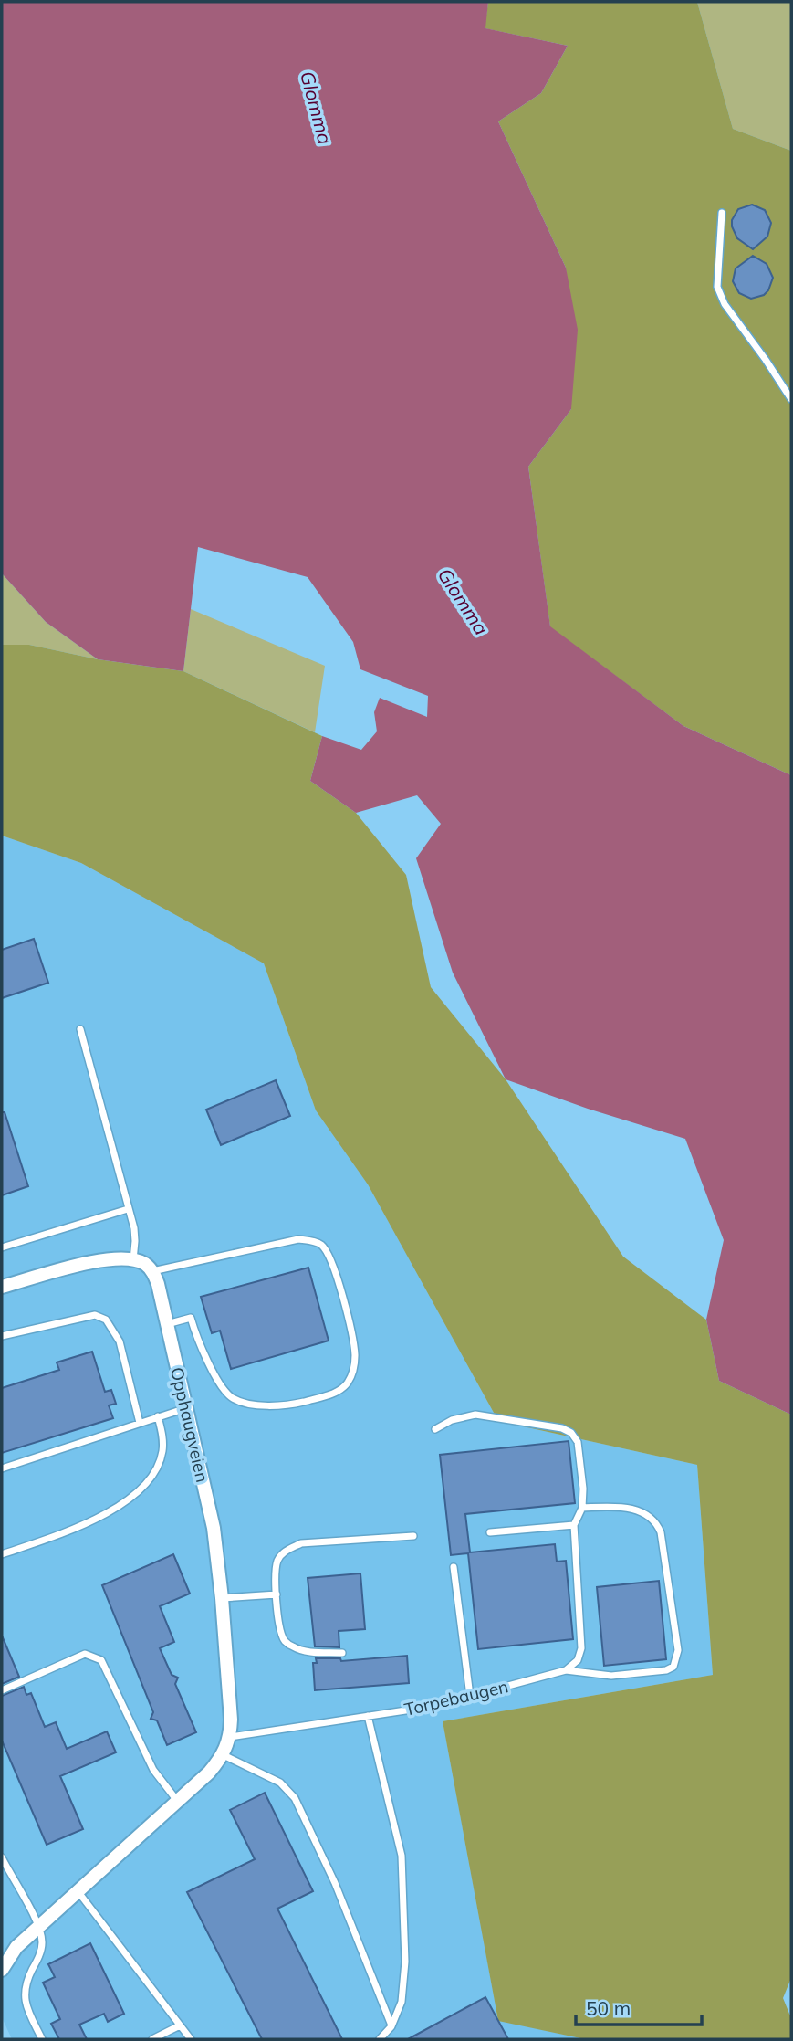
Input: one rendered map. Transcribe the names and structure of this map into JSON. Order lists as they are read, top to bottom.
{
  "streets": {
    "street": ["Opphaugveien"],
    "lane": ["Torpebaugen"]
  },
  "crossings": [
    ["Opphaugveien", "Torpebaugen"]
  ],
  "water": ["Glomma"],
  "scale_bar": "50 m"
}
